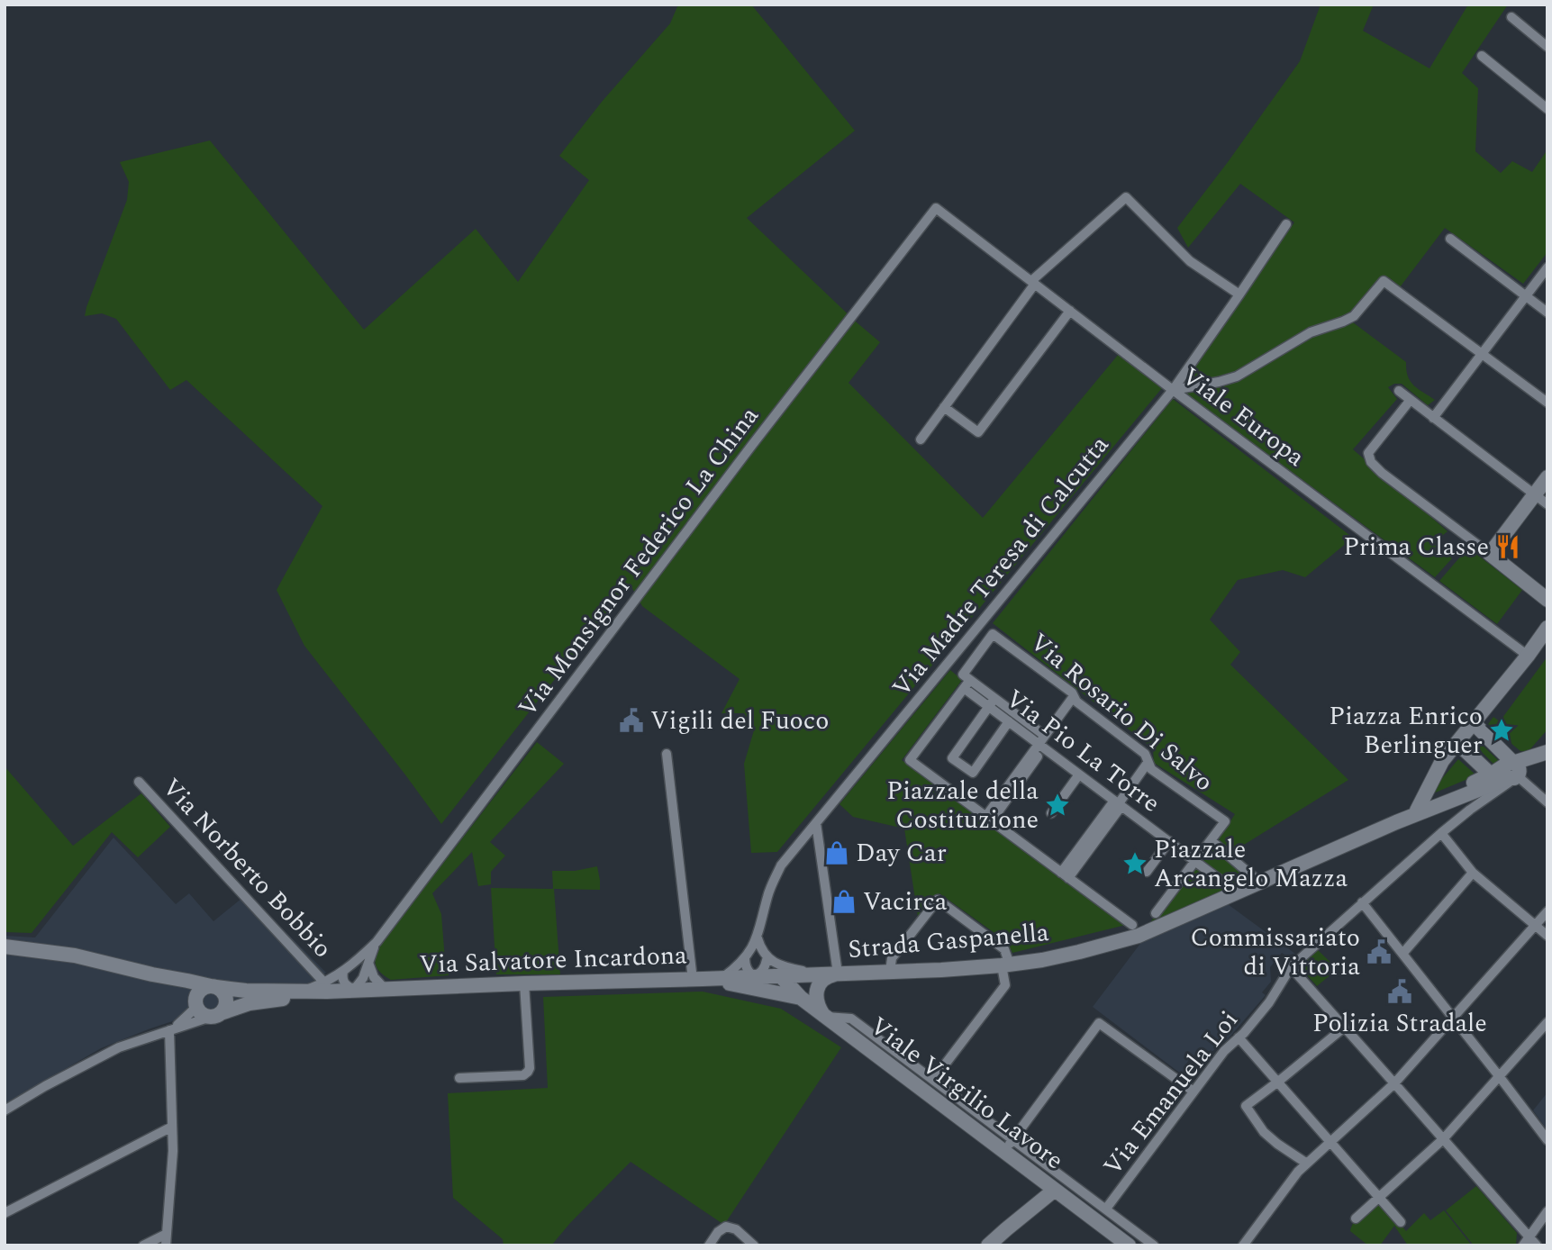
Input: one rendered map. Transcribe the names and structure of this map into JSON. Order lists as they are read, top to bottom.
{
  "streets": {
    "street": [
      "Viale Europa",
      "Via Monsignor Federico La China",
      "Via Madre Teresa di Calcutta",
      "Via Rosario Di Salvo",
      "Via Pio La Torre",
      "Via Norberto Bobbio",
      "Strada Gaspanella",
      "Via Salvatore Incardona",
      "Viale Virgilio Lavore",
      "Via Emanuela Loi"
    ]
  },
  "crossings": [
    ["Viale Europa", "Via Monsignor Federico La China"],
    ["Viale Europa", "Via Madre Teresa di Calcutta"],
    ["Via Madre Teresa di Calcutta", "Via Salvatore Incardona"],
    ["Via Pio La Torre", "Strada Gaspanella"],
    ["Via Norberto Bobbio", "Via Salvatore Incardona"],
    ["Strada Gaspanella", "Via Salvatore Incardona"],
    ["Strada Gaspanella", "Viale Virgilio Lavore"],
    ["Strada Gaspanella", "Via Emanuela Loi"],
    ["Via Salvatore Incardona", "Viale Virgilio Lavore"]
  ],
  "places": {
    "restaurant": ["Prima Classe"],
    "public building": ["Vigili del Fuoco", "Commissariato di Vittoria", "Polizia Stradale"],
    "place": ["Piazza Enrico Berlinguer", "Piazzale della Costituzione", "Piazzale Arcangelo Mazza"],
    "shop": ["Day Car", "Vacirca"]
  }
}
